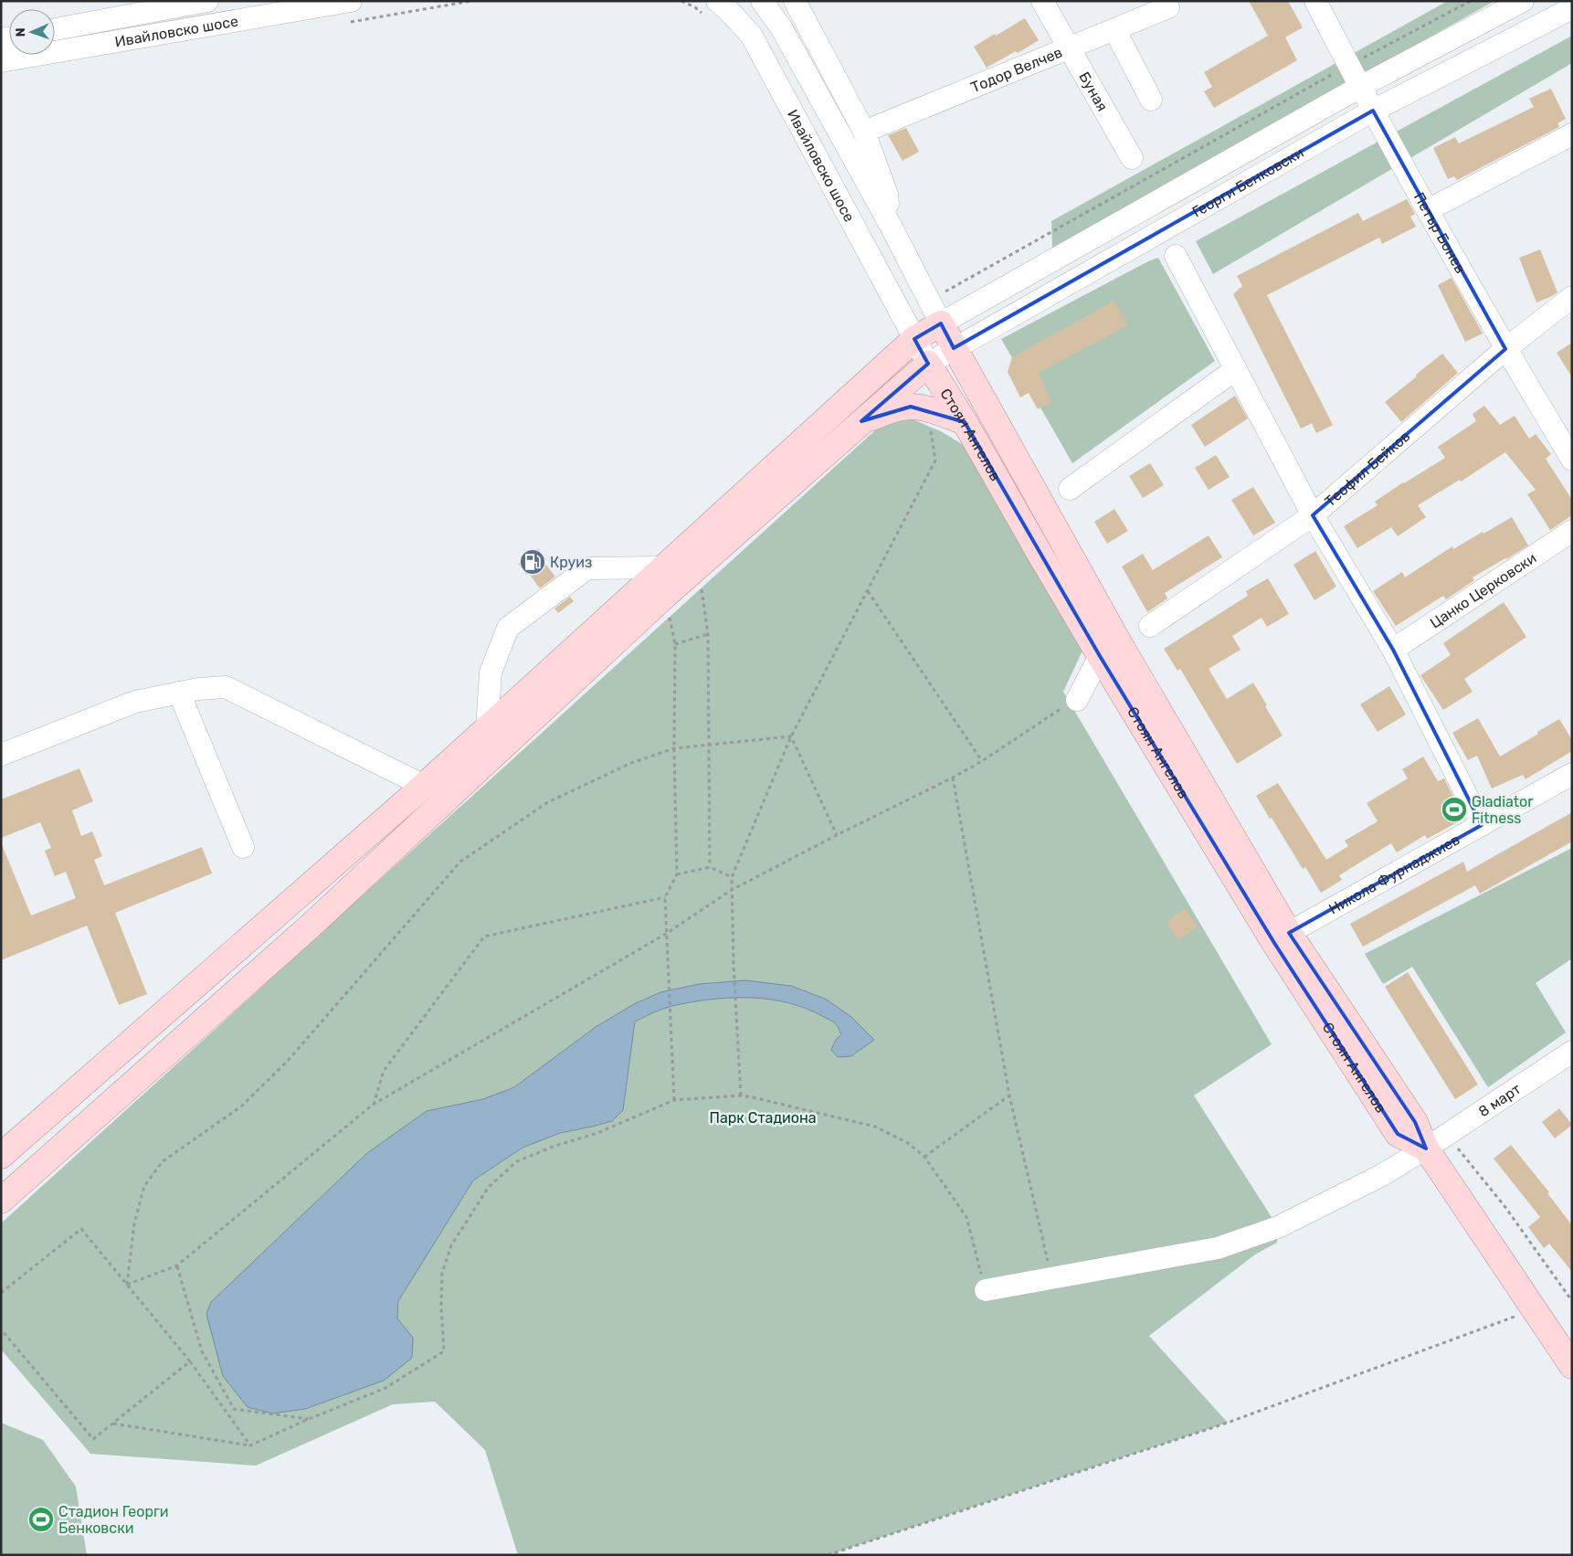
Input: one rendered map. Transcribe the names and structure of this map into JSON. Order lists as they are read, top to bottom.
{
  "streets": {
    "main road": ["Георги Бенковски", "Стоян Ангелов"],
    "street": [
      "Ивайловско шосе",
      "Тодор Велчев",
      "Буная",
      "Петър Бонев",
      "Теофил Бейков",
      "Цанко Церковски",
      "Никола Фурнаджиев",
      "8 март"
    ]
  },
  "crossings": [
    ["Ивайловско шосе", "Георги Бенковски"],
    ["Ивайловско шосе", "Стоян Ангелов"],
    ["Тодор Велчев", "Буная"],
    ["Георги Бенковски", "Петър Бонев"],
    ["Георги Бенковски", "Стоян Ангелов"],
    ["Петър Бонев", "Теофил Бейков"],
    ["Стоян Ангелов", "Никола Фурнаджиев"],
    ["Стоян Ангелов", "8 март"]
  ],
  "parks": ["Парк Стадиона"],
  "places": {
    "fuel station": ["Круиз"],
    "sports": ["Gladiator Fitness", "Стадион Георги Бенковски"]
  },
  "north": "left"
}
